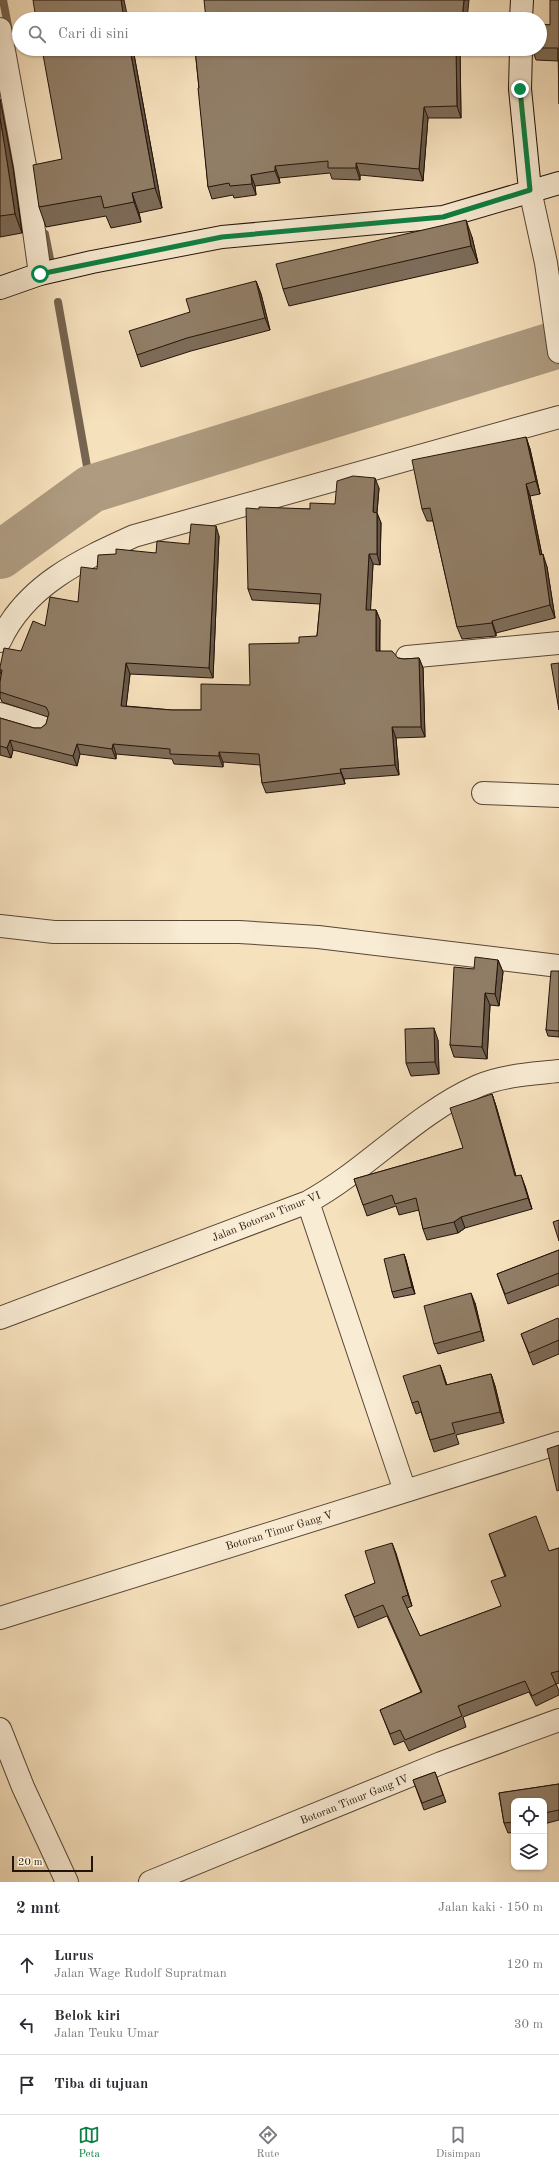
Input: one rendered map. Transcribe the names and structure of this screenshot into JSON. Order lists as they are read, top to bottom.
{
  "streets": {
    "street": ["Jalan Botoran Timur VI", "Botoran Timur Gang V", "Botoran Timur Gang IV"]
  },
  "scale_bar": "20 m",
  "page": {
    "search": "Cari di sini",
    "scale": "20 m",
    "heading": ["2 mnt", "Jalan kaki · 150 m"],
    "list": [
      ["Lurus", "Jalan Wage Rudolf Supratman", "120 m"],
      ["Belok kiri", "Jalan Teuku Umar", "30 m"],
      "Tiba di tujuan"
    ],
    "nav": ["Peta", "Rute", "Disimpan"]
  }
}
